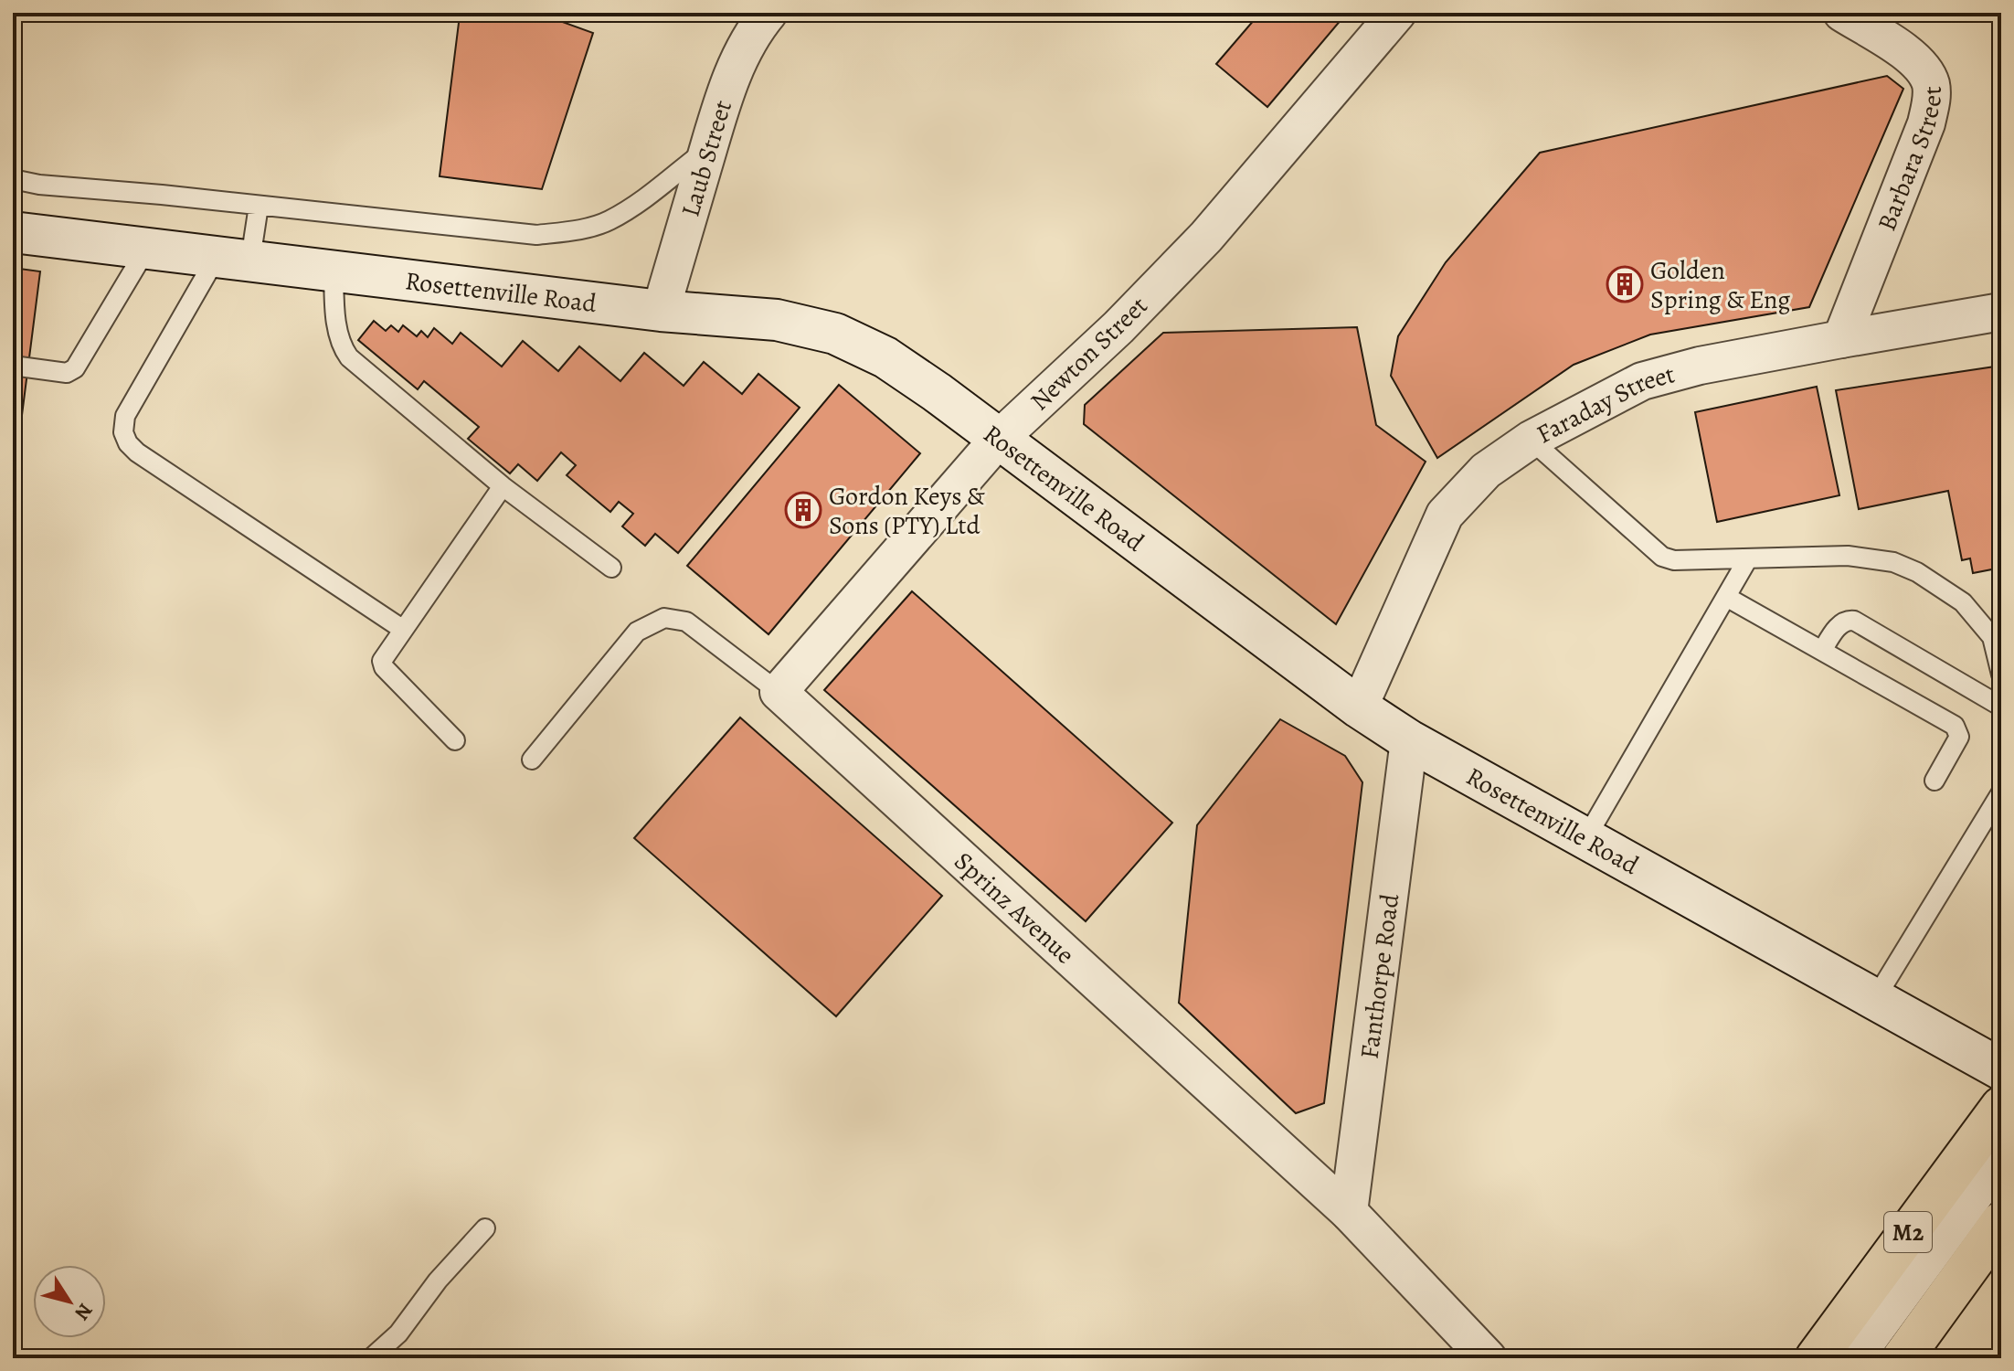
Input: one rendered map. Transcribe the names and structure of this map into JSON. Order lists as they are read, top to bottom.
{
  "streets": {
    "highway": ["M2"],
    "main road": ["Rosettenville Road"],
    "street": [
      "Barbara Street",
      "Laub Street",
      "Newton Street",
      "Faraday Street",
      "Sprinz Avenue",
      "Fanthorpe Road"
    ]
  },
  "crossings": [
    ["Barbara Street", "Faraday Street"],
    ["Laub Street", "Rosettenville Road"],
    ["Rosettenville Road", "Newton Street"],
    ["Rosettenville Road", "Faraday Street"],
    ["Rosettenville Road", "Fanthorpe Road"],
    ["Newton Street", "Sprinz Avenue"],
    ["Sprinz Avenue", "Fanthorpe Road"]
  ],
  "places": {
    "building": ["Golden Spring & Eng", "Gordon Keys & Sons (PTY) Ltd"]
  },
  "north": "bottom right"
}
